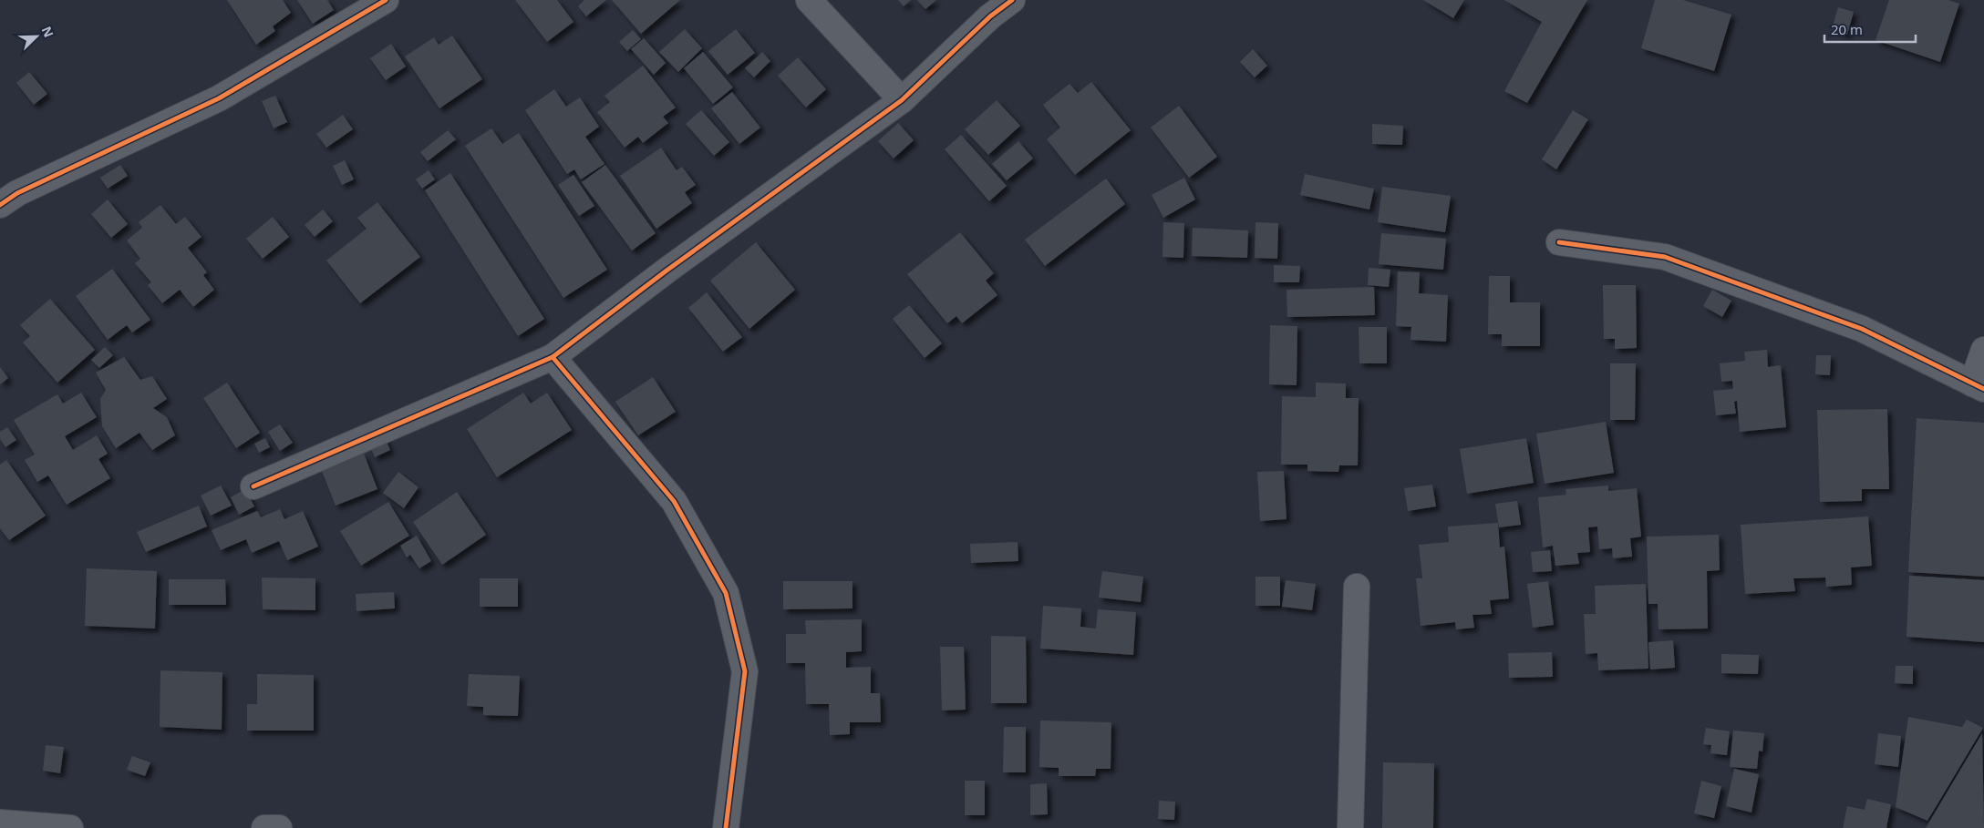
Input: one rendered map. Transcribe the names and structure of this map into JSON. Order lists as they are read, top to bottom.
{
  "scale_bar": "20 m",
  "north": "top right"
}
